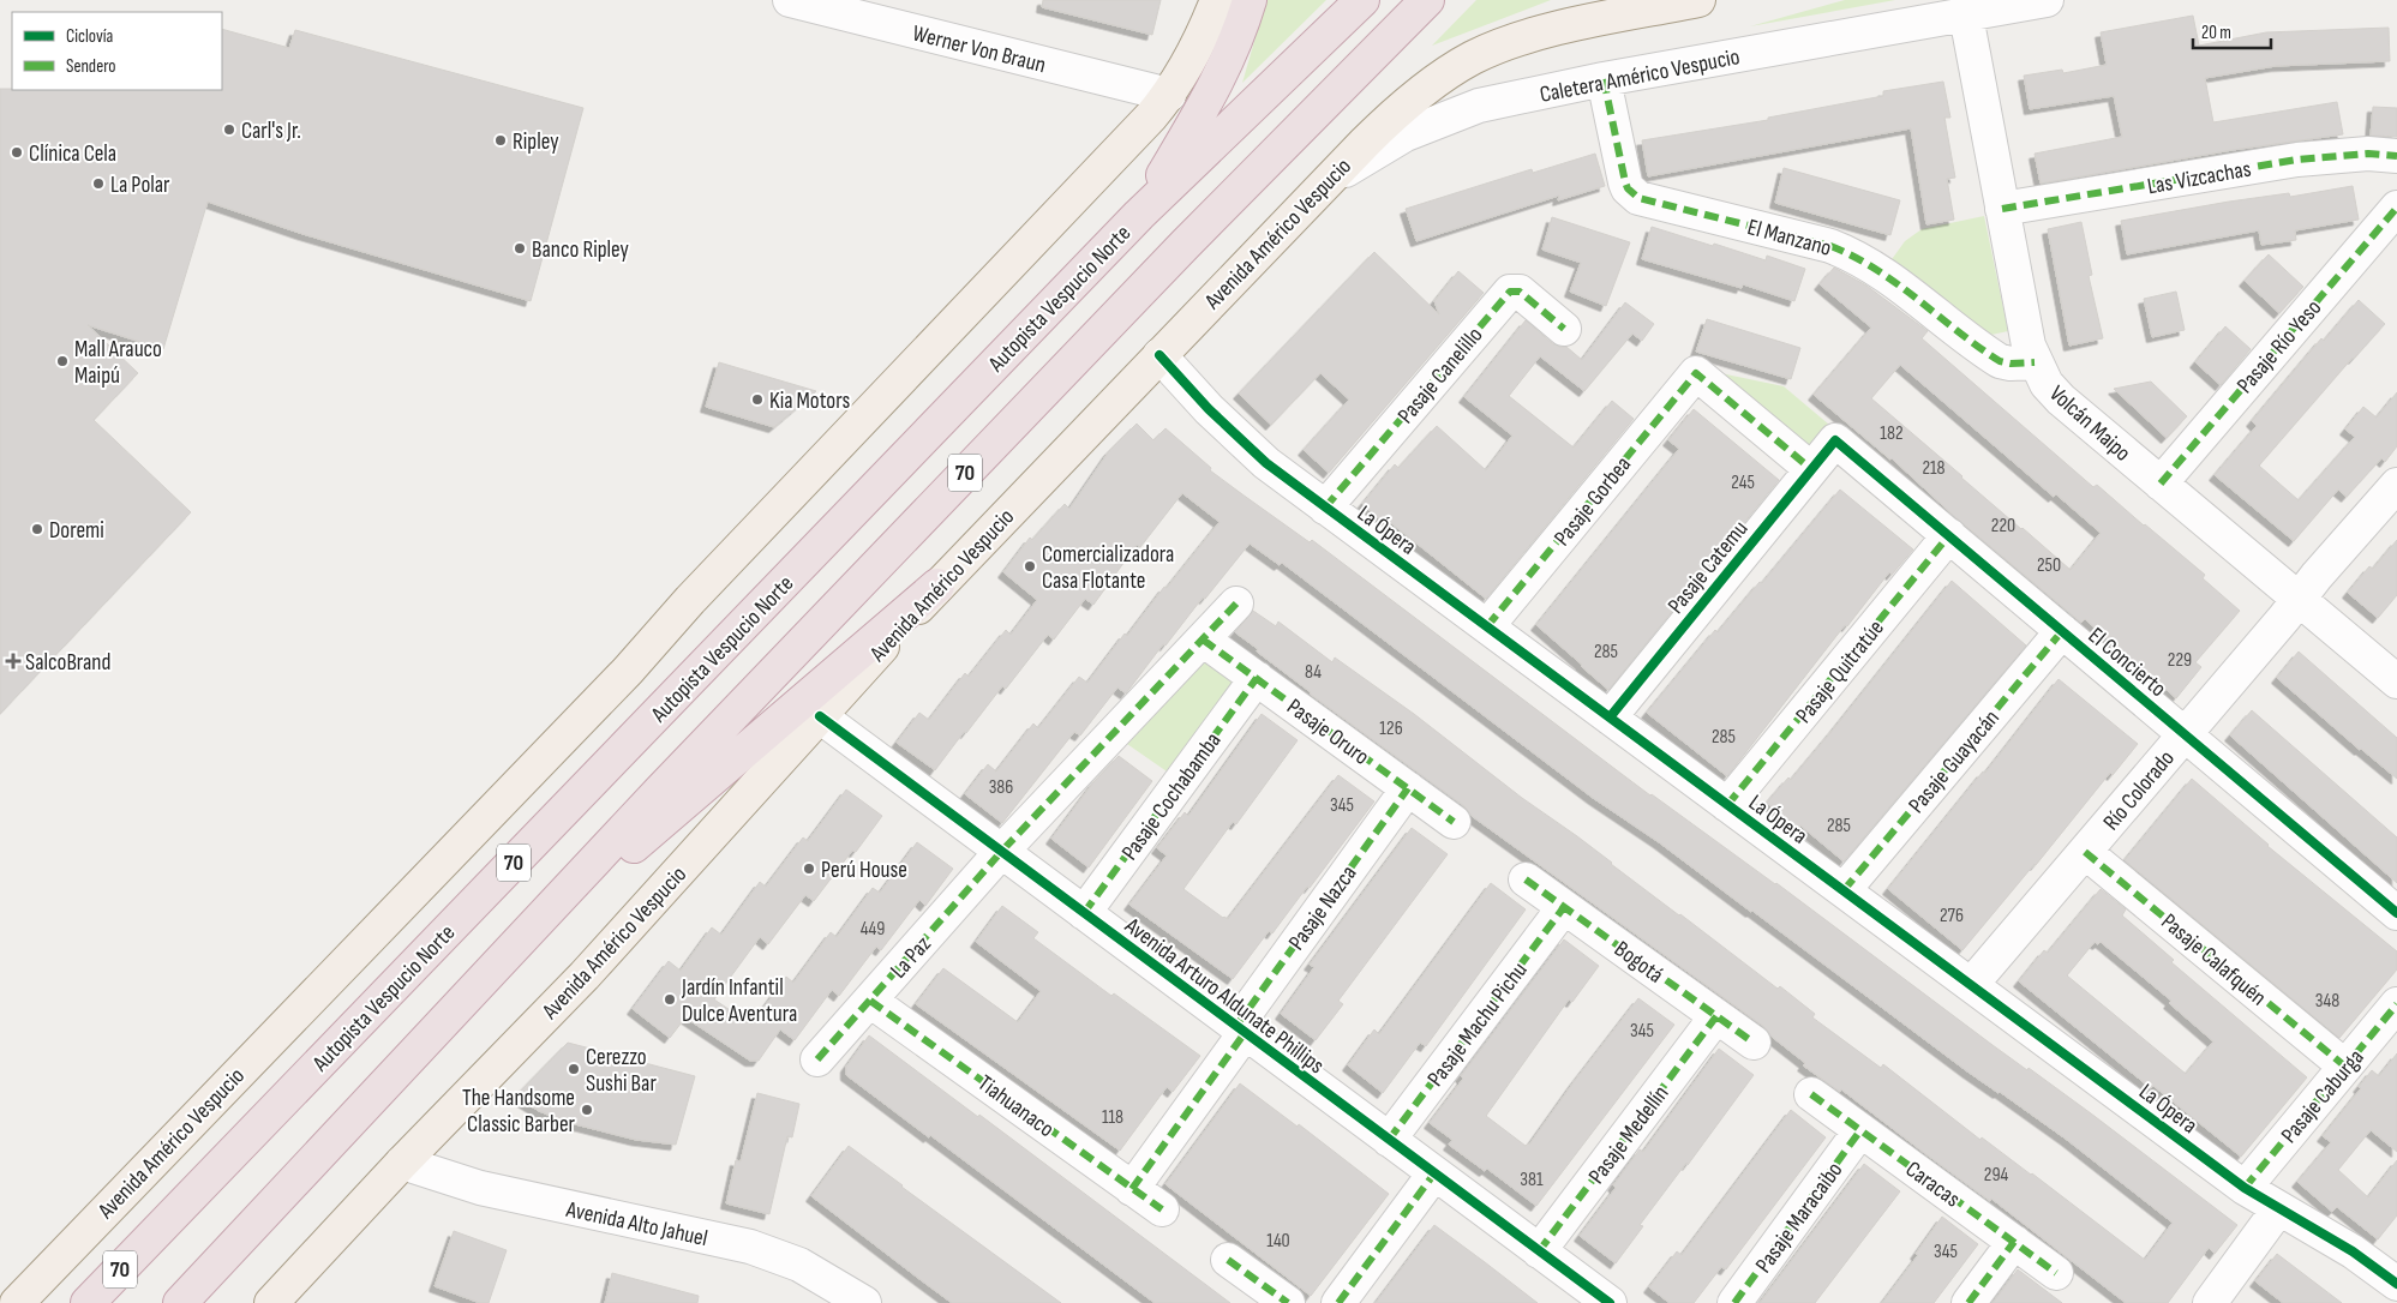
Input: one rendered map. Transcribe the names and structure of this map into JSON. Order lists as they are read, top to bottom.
{
  "streets": {
    "highway": ["Autopista Vespucio Norte", "70"],
    "main road": ["Avenida Américo Vespucio"],
    "street": [
      "Werner Von Braun",
      "Caletera Américo Vespucio",
      "Las Vizcachas",
      "El Manzano",
      "Pasaje Río Yeso",
      "Pasaje Canelillo",
      "Volcán Maipo",
      "Pasaje Gorbea",
      "La Ópera",
      "Pasaje Catemu",
      "El Concierto",
      "Pasaje Quitratúe",
      "Pasaje Oruro",
      "Pasaje Guayacán",
      "Río Colorado",
      "Pasaje Cochabamba",
      "Pasaje Nazca",
      "La Paz",
      "Pasaje Calafquén",
      "Bogotá",
      "Avenida Arturo Aldunate Phillips",
      "Pasaje Machu Pichu",
      "Pasaje Caburga",
      "Tiahuanaco",
      "Pasaje Medellín",
      "Caracas",
      "Pasaje Maracaibo",
      "Avenida Alto Jahuel"
    ]
  },
  "crossings": [
    ["Werner Von Braun", "Avenida Américo Vespucio"],
    ["Caletera Américo Vespucio", "Avenida Américo Vespucio"],
    ["Caletera Américo Vespucio", "El Manzano"],
    ["Caletera Américo Vespucio", "Volcán Maipo"],
    ["Las Vizcachas", "Volcán Maipo"],
    ["Avenida Américo Vespucio", "La Ópera"],
    ["Avenida Américo Vespucio", "Avenida Arturo Aldunate Phillips"],
    ["Avenida Américo Vespucio", "Avenida Alto Jahuel"],
    ["El Manzano", "Volcán Maipo"],
    ["Pasaje Río Yeso", "Volcán Maipo"],
    ["Pasaje Canelillo", "La Ópera"],
    ["Volcán Maipo", "Río Colorado"],
    ["Pasaje Gorbea", "La Ópera"],
    ["Pasaje Gorbea", "Pasaje Catemu"],
    ["La Ópera", "Pasaje Catemu"],
    ["La Ópera", "Pasaje Quitratúe"],
    ["La Ópera", "Pasaje Guayacán"],
    ["La Ópera", "Río Colorado"],
    ["La Ópera", "Pasaje Caburga"],
    ["Pasaje Catemu", "El Concierto"],
    ["El Concierto", "Pasaje Quitratúe"],
    ["El Concierto", "Pasaje Guayacán"],
    ["El Concierto", "Río Colorado"],
    ["Pasaje Oruro", "Pasaje Cochabamba"],
    ["Pasaje Oruro", "Pasaje Nazca"],
    ["Río Colorado", "Pasaje Calafquén"],
    ["Pasaje Cochabamba", "Avenida Arturo Aldunate Phillips"],
    ["Pasaje Nazca", "Avenida Arturo Aldunate Phillips"],
    ["Pasaje Nazca", "Tiahuanaco"],
    ["La Paz", "Avenida Arturo Aldunate Phillips"],
    ["La Paz", "Tiahuanaco"],
    ["Pasaje Calafquén", "Pasaje Caburga"],
    ["Bogotá", "Pasaje Machu Pichu"],
    ["Bogotá", "Pasaje Medellín"],
    ["Avenida Arturo Aldunate Phillips", "Pasaje Machu Pichu"],
    ["Avenida Arturo Aldunate Phillips", "Pasaje Medellín"],
    ["Caracas", "Pasaje Maracaibo"]
  ],
  "places": {
    "other": [
      "Carl's Jr.",
      "Ripley",
      "Clínica Cela",
      "La Polar",
      "Banco Ripley",
      "Mall Arauco Maipú",
      "Kia Motors",
      "Doremi",
      "Comercializadora Casa Flotante",
      "Perú House",
      "Jardín Infantil Dulce Aventura",
      "Cerezzo Sushi Bar",
      "The Handsome Classic Barber"
    ],
    "health": ["SalcoBrand"]
  },
  "house_numbers": [
    "182",
    "218",
    "245",
    "220",
    "250",
    "285",
    "229",
    "84",
    "126",
    "285",
    "386",
    "345",
    "285",
    "276",
    "449",
    "348",
    "345",
    "118",
    "294",
    "381",
    "140",
    "345"
  ],
  "legend": ["Ciclovía", "Sendero"],
  "scale_bar": "20 m"
}
